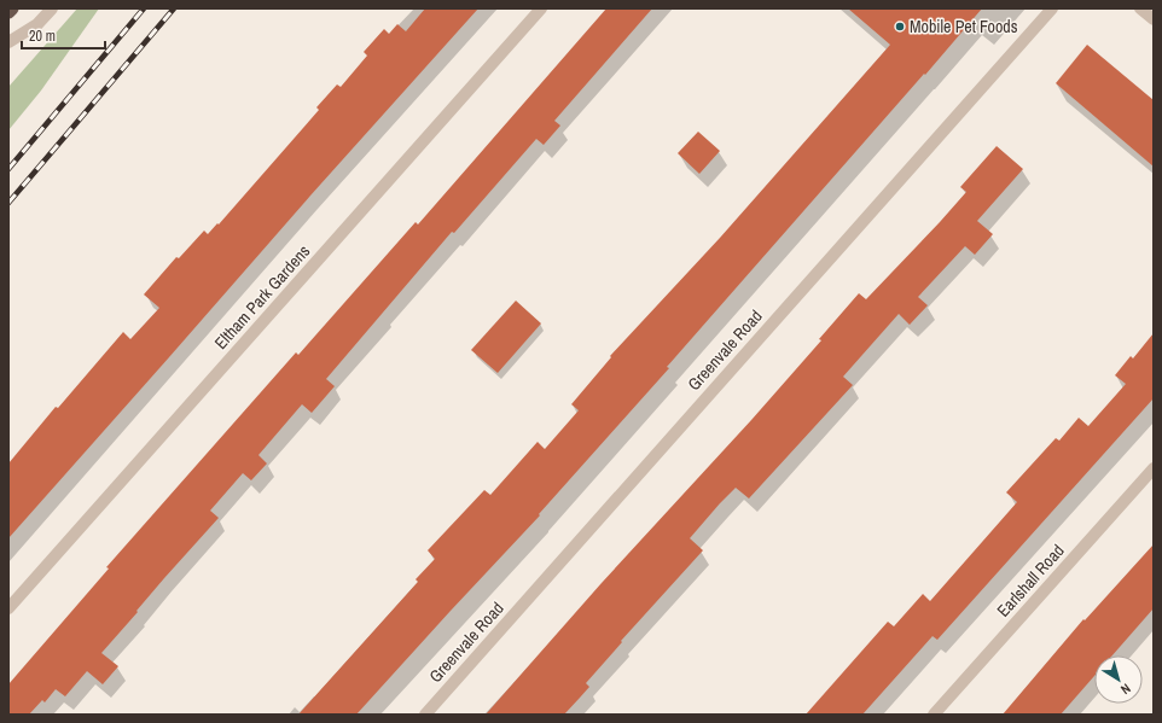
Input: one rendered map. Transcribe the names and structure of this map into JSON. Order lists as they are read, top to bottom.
{
  "streets": {
    "street": ["Eltham Park Gardens", "Greenvale Road", "Earlshall Road"]
  },
  "places": ["Mobile Pet Foods"],
  "scale_bar": "20 m",
  "north": "bottom right"
}
